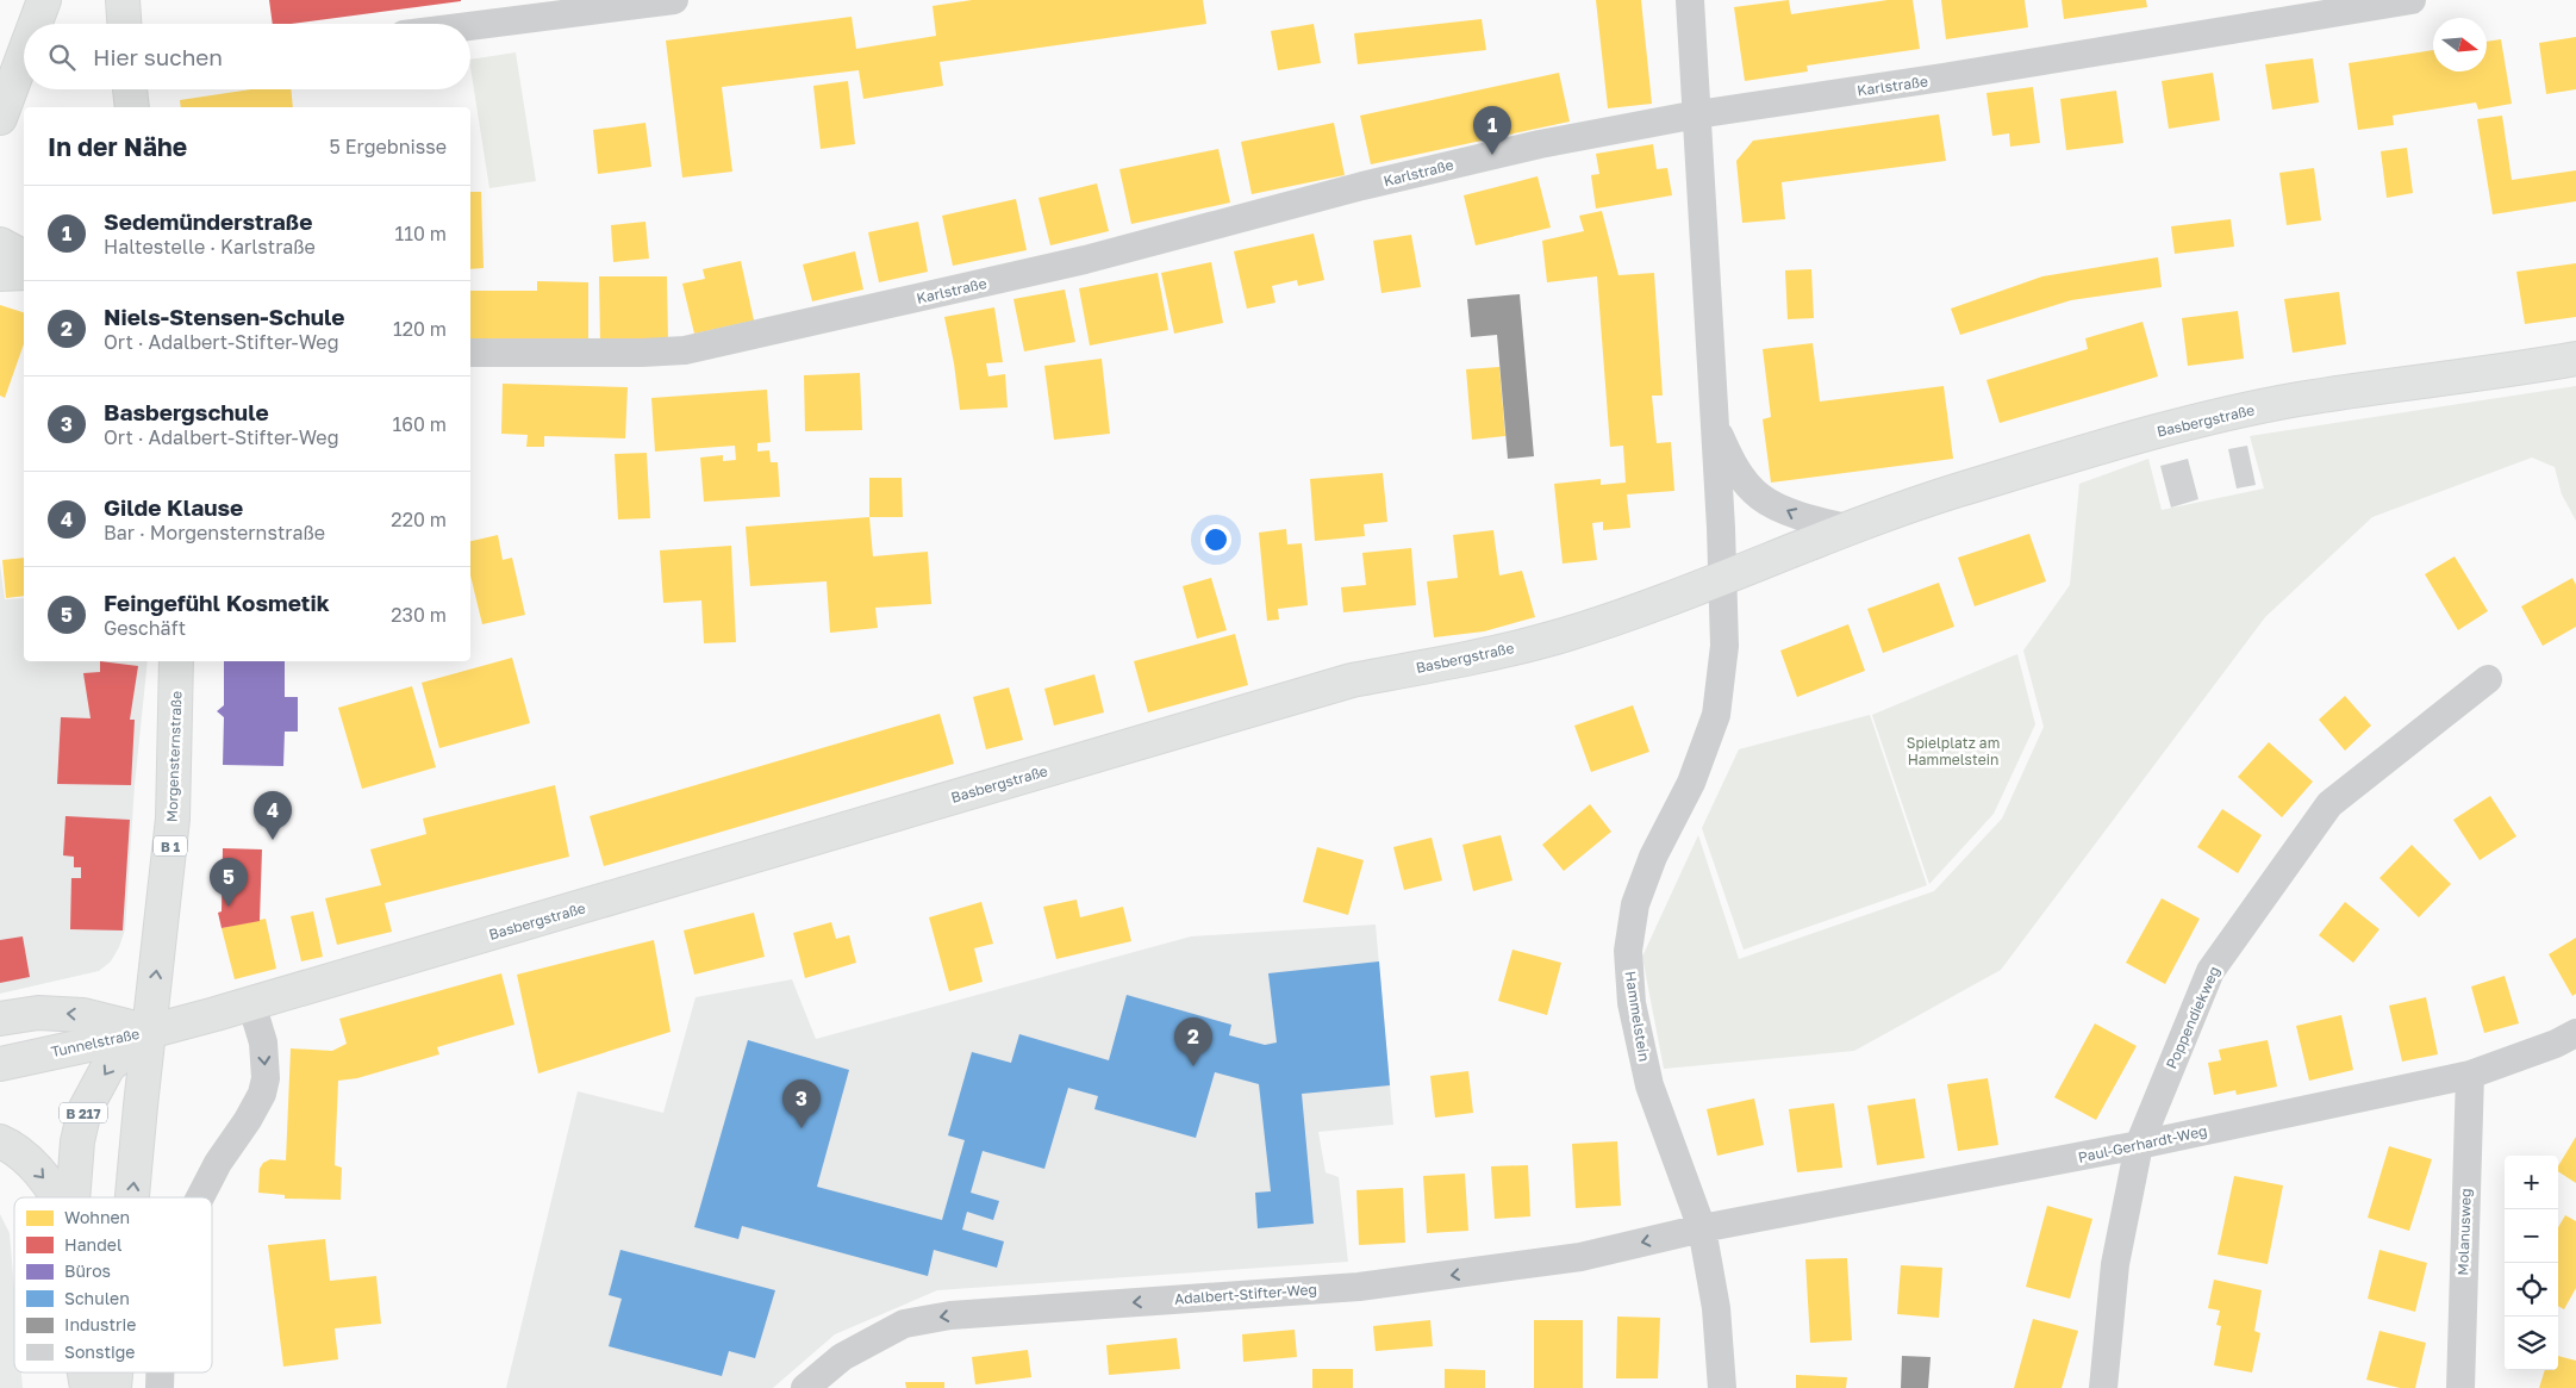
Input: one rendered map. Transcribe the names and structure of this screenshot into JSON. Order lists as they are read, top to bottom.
{
  "streets": {
    "main road": [
      "Basbergstraße",
      "Morgensternstraße",
      "B 1",
      "Tunnelstraße",
      "B 217"
    ],
    "street": [
      "Karlstraße",
      "Hammelstein",
      "Poppendiekweg",
      "Paul-Gerhardt-Weg",
      "Molanusweg",
      "Adalbert-Stifter-Weg"
    ]
  },
  "crossings": [
    ["Karlstraße", "Hammelstein"],
    ["Basbergstraße", "Morgensternstraße"],
    ["Basbergstraße", "Hammelstein"],
    ["Basbergstraße", "Tunnelstraße"],
    ["Basbergstraße", "B 217"],
    ["Morgensternstraße", "Tunnelstraße"],
    ["Morgensternstraße", "B 217"],
    ["Hammelstein", "Paul-Gerhardt-Weg"],
    ["Hammelstein", "Adalbert-Stifter-Weg"],
    ["Poppendiekweg", "Paul-Gerhardt-Weg"],
    ["Tunnelstraße", "B 217"],
    ["Paul-Gerhardt-Weg", "Molanusweg"],
    ["Paul-Gerhardt-Weg", "Adalbert-Stifter-Weg"]
  ],
  "one_way": ["Morgensternstraße", "Adalbert-Stifter-Weg"],
  "parks": ["Spielplatz am Hammelstein"],
  "legend": [
    "Wohnen",
    "Handel",
    "Büros",
    "Schulen",
    "Industrie",
    "Sonstige"
  ],
  "north": "right",
  "page": {
    "search": "Hier suchen",
    "pins": [
      "1",
      "4",
      "5",
      "2",
      "3"
    ],
    "heading": ["In der Nähe", "5 Ergebnisse"],
    "list": [
      {
        "mark": "1",
        "name": "Sedemünderstraße",
        "note": "Haltestelle · Karlstraße",
        "value": "110 m"
      },
      {
        "mark": "2",
        "name": "Niels-Stensen-Schule",
        "note": "Ort · Adalbert-Stifter-Weg",
        "value": "120 m"
      },
      {
        "mark": "3",
        "name": "Basbergschule",
        "note": "Ort · Adalbert-Stifter-Weg",
        "value": "160 m"
      },
      {
        "mark": "4",
        "name": "Gilde Klause",
        "note": "Bar · Morgensternstraße",
        "value": "220 m"
      },
      {
        "mark": "5",
        "name": "Feingefühl Kosmetik",
        "note": "Geschäft",
        "value": "230 m"
      }
    ],
    "map_buttons": ["+", "−"]
  }
}
